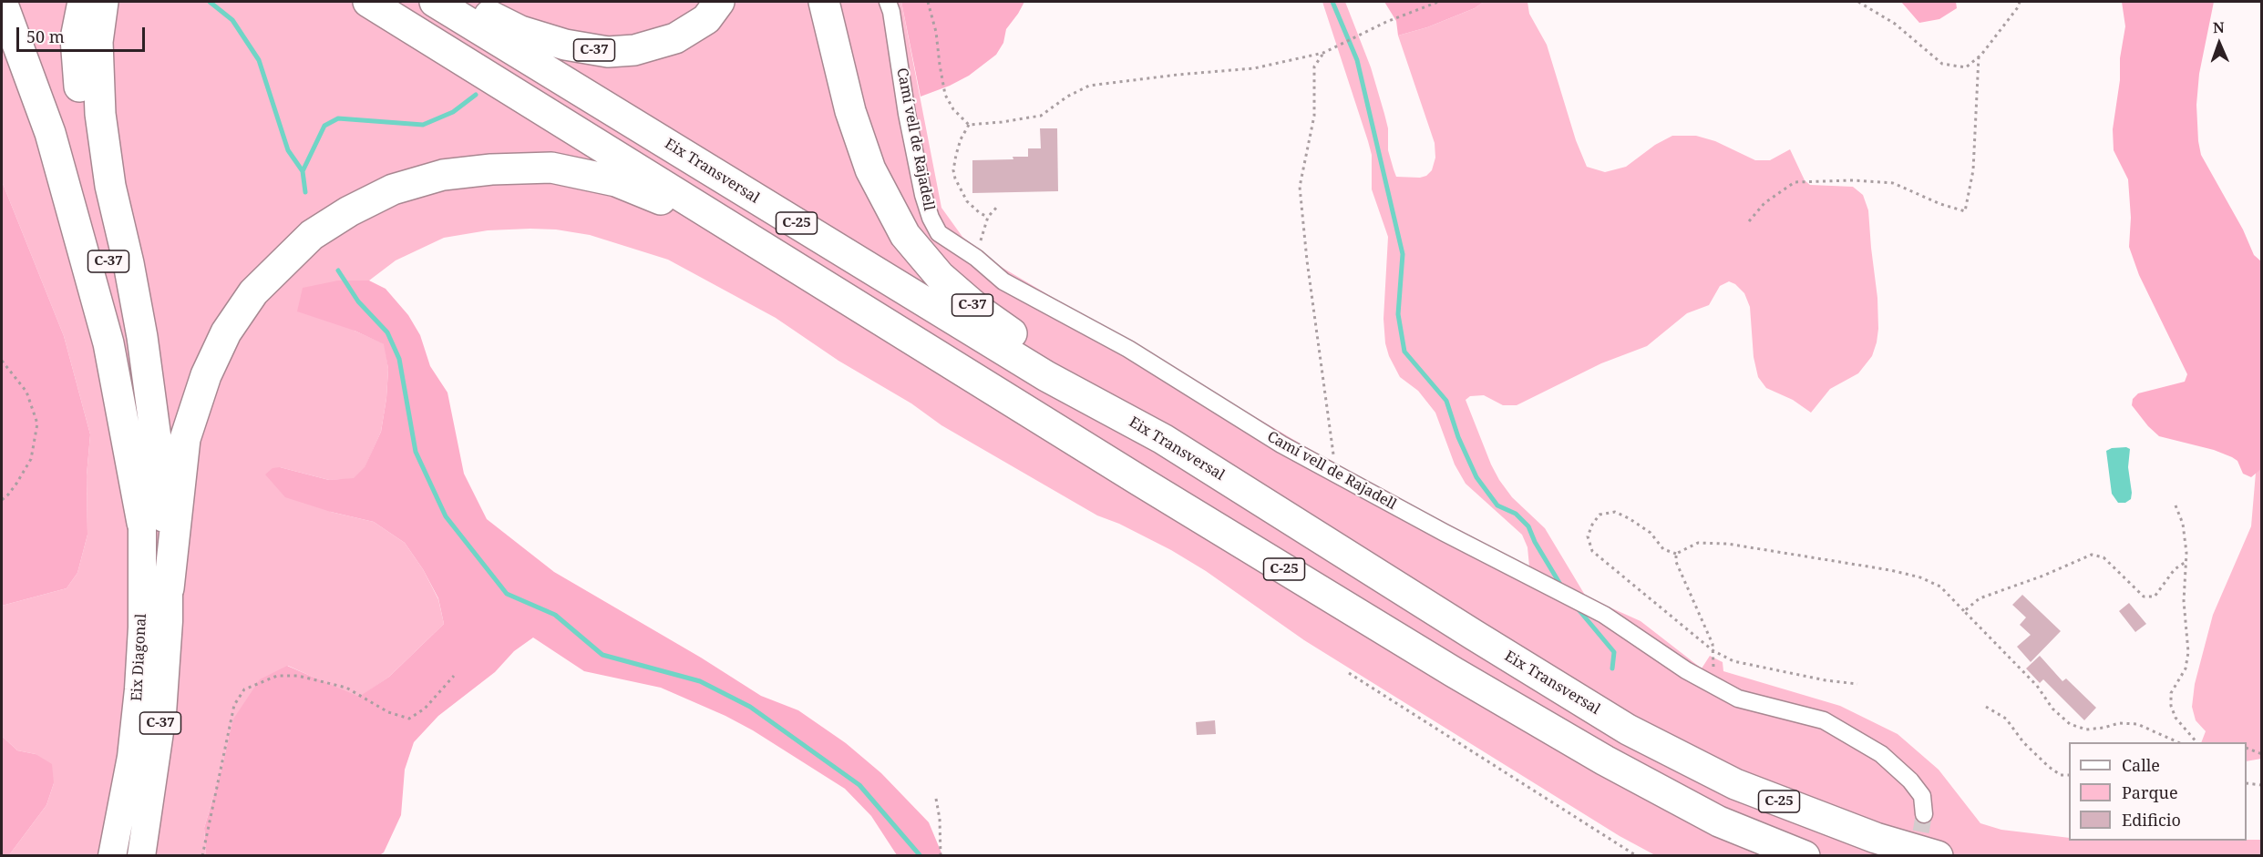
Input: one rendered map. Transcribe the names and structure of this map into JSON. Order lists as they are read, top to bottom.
{
  "streets": {
    "highway": [
      "C-37",
      "Eix Transversal",
      "C-25",
      "Eix Diagonal"
    ],
    "street": ["Camí vell de Rajadell"]
  },
  "crossings": [
    ["C-37", "Eix Transversal"],
    ["C-37", "C-25"],
    ["C-37", "Eix Diagonal"]
  ],
  "legend": ["Calle", "Parque", "Edificio"],
  "scale_bar": "50 m",
  "north": "top"
}
